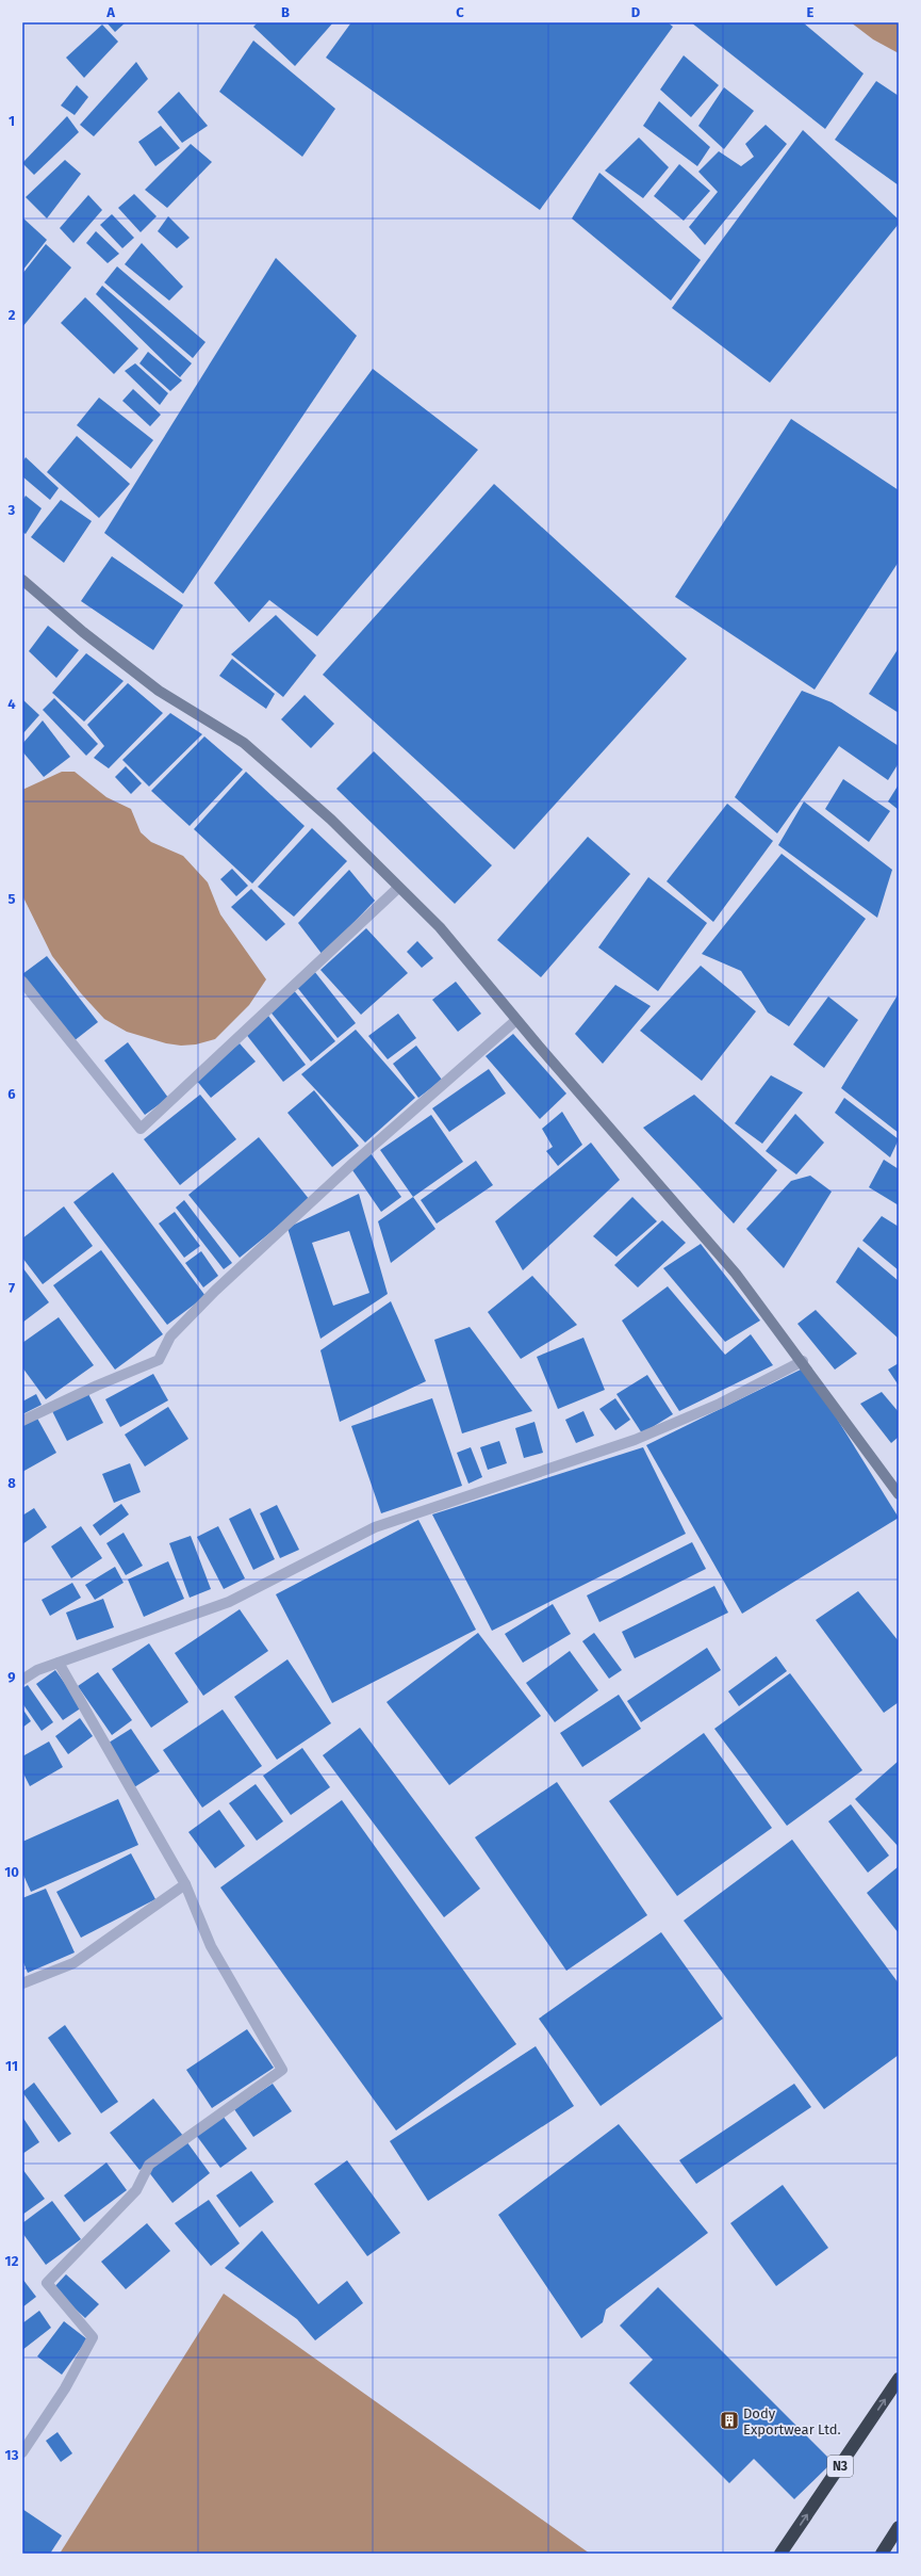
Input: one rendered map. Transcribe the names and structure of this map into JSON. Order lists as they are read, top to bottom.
{
  "streets": {
    "highway": ["N3"]
  },
  "places": {
    "building": ["Dody Exportwear Ltd."]
  },
  "grid": {
    "columns": [
      "A",
      "B",
      "C",
      "D",
      "E"
    ],
    "rows": [
      "1",
      "2",
      "3",
      "4",
      "5",
      "6",
      "7",
      "8",
      "9",
      "10",
      "11",
      "12",
      "13"
    ]
  }
}
